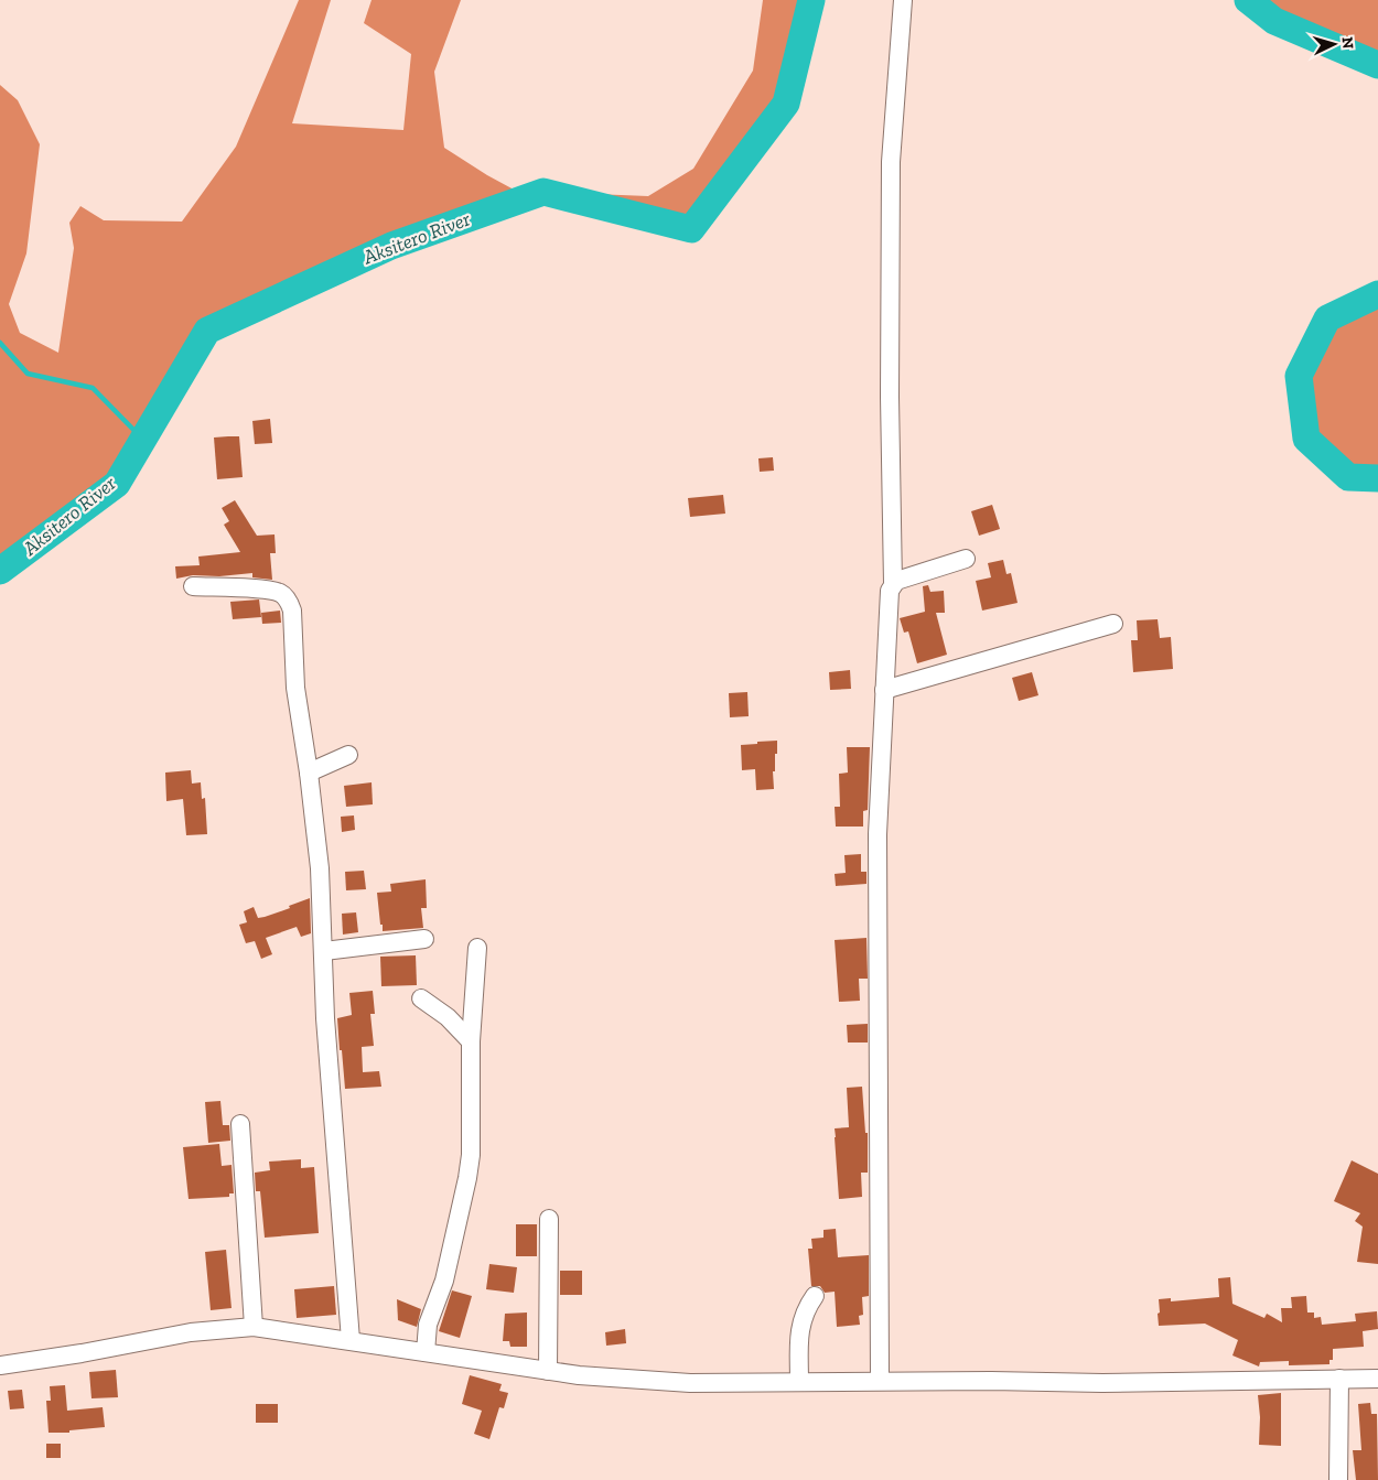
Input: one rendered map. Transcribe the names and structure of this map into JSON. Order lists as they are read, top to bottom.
{
  "water": ["Aksitero River"],
  "north": "right"
}
